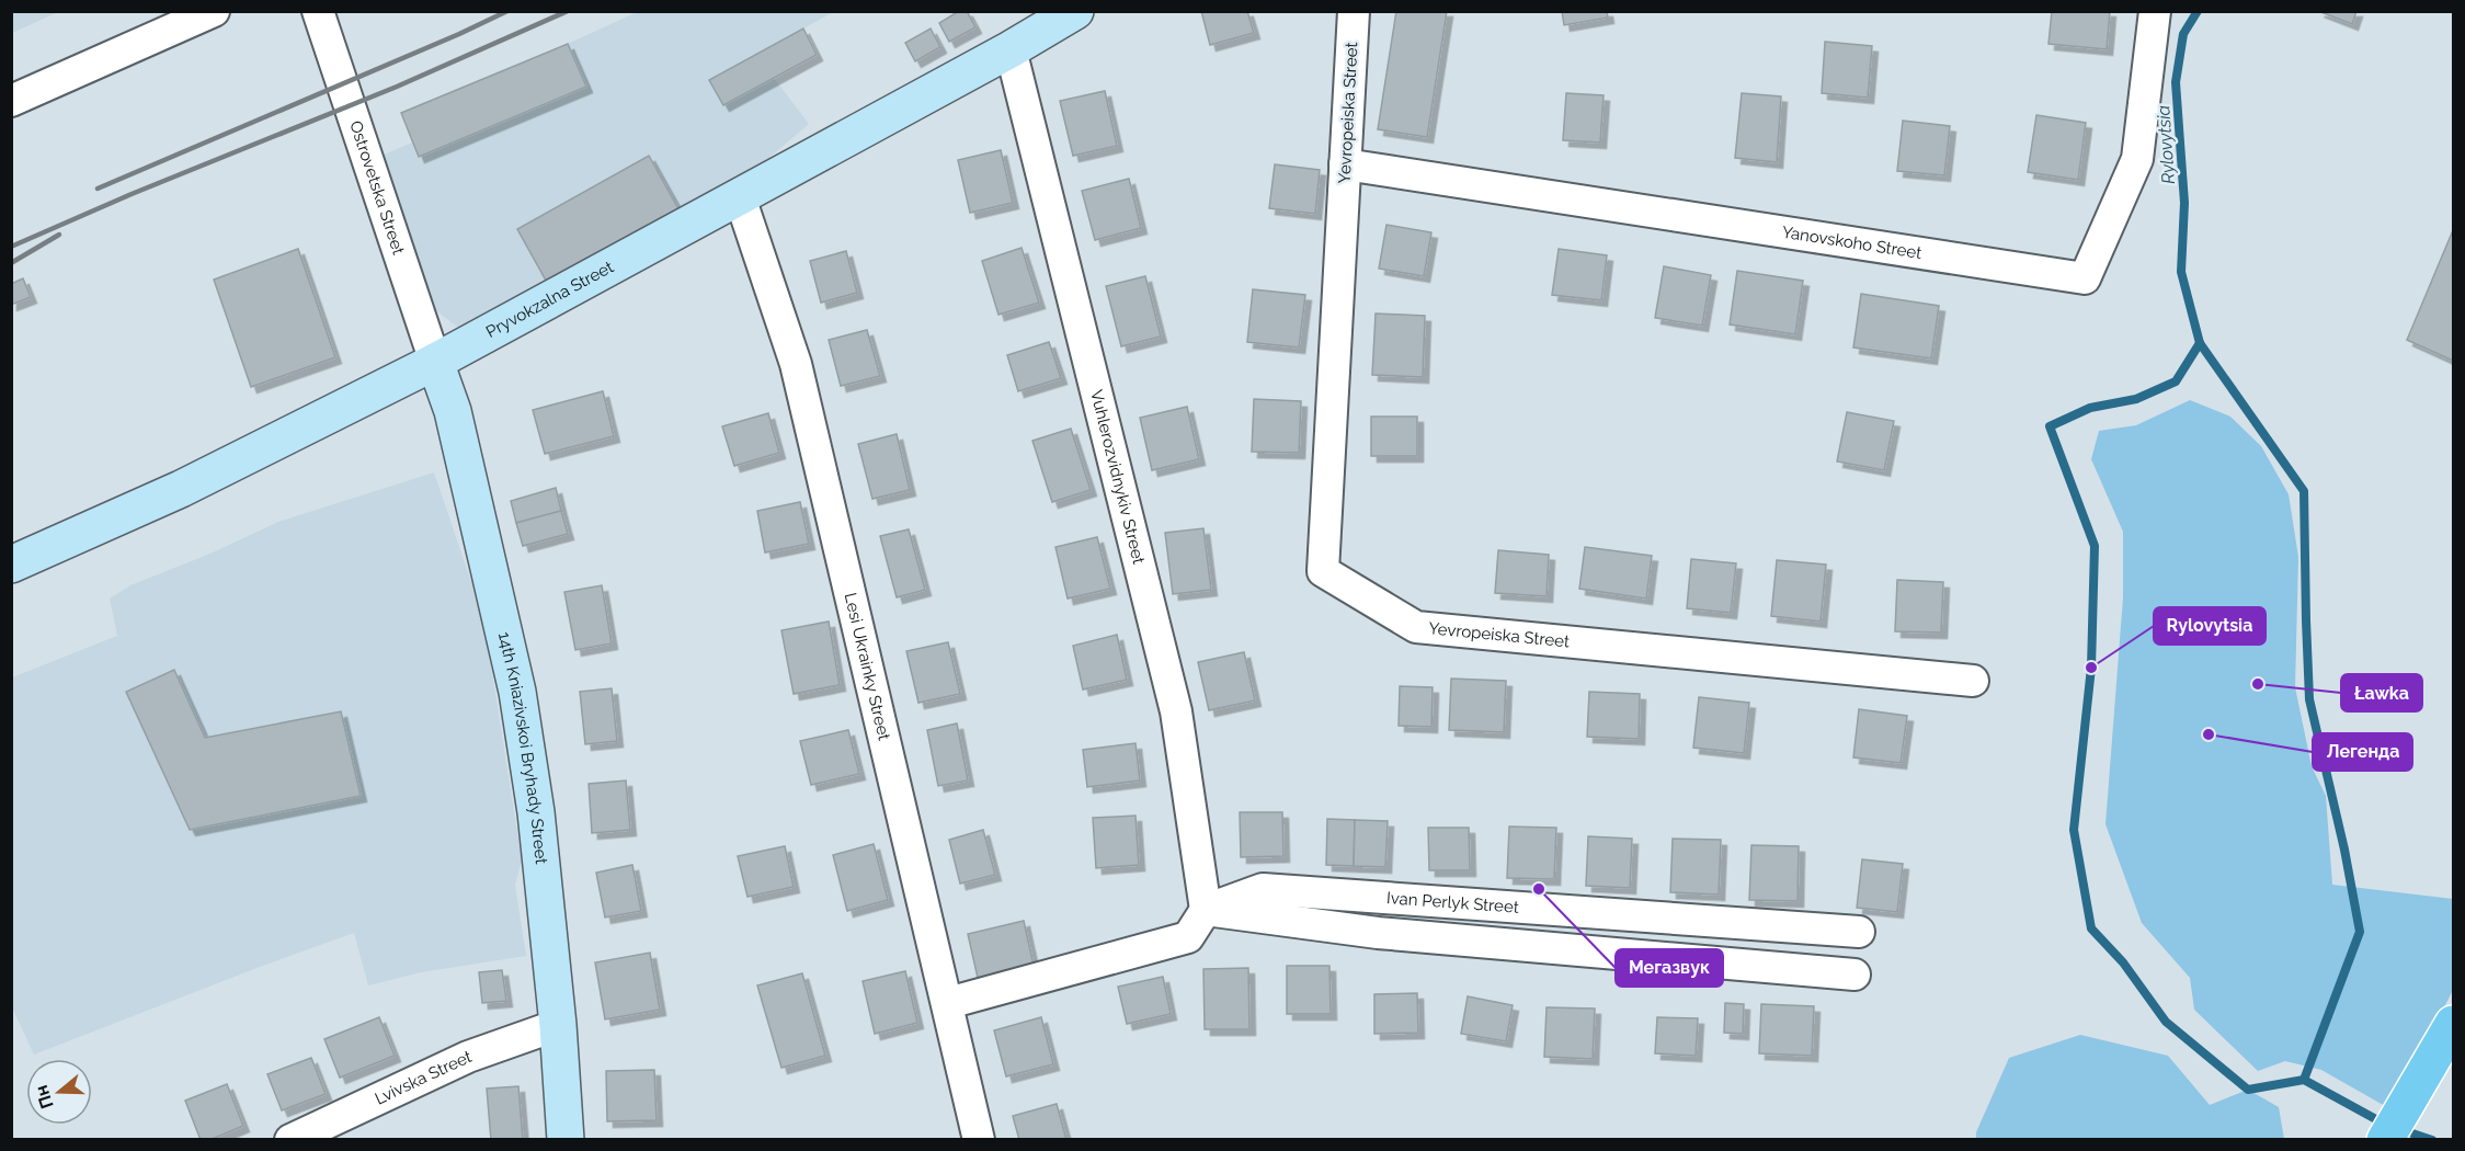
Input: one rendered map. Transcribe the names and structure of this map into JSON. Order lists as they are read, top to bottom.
{
  "streets": {
    "street": [
      "Yevropeiska Street",
      "Ostrovetska Street",
      "Yanovskoho Street",
      "Pryvokzalna Street",
      "Vuhlerozvidnykiv Street",
      "Lesi Ukrainky Street",
      "14th Kniazivskoi Bryhady Street",
      "Ivan Perlyk Street",
      "Lvivska Street"
    ]
  },
  "crossings": [
    ["Yevropeiska Street", "Yanovskoho Street"],
    ["Ostrovetska Street", "Pryvokzalna Street"],
    ["Ostrovetska Street", "14th Kniazivskoi Bryhady Street"],
    ["Pryvokzalna Street", "Vuhlerozvidnykiv Street"],
    ["Pryvokzalna Street", "Lesi Ukrainky Street"],
    ["Pryvokzalna Street", "14th Kniazivskoi Bryhady Street"],
    ["Vuhlerozvidnykiv Street", "Ivan Perlyk Street"],
    ["14th Kniazivskoi Bryhady Street", "Lvivska Street"]
  ],
  "water": ["Rylovytsia"],
  "places": [
    "Rylovytsia",
    "Ławka",
    "Легенда",
    "Мегазвук"
  ],
  "north": "left"
}
